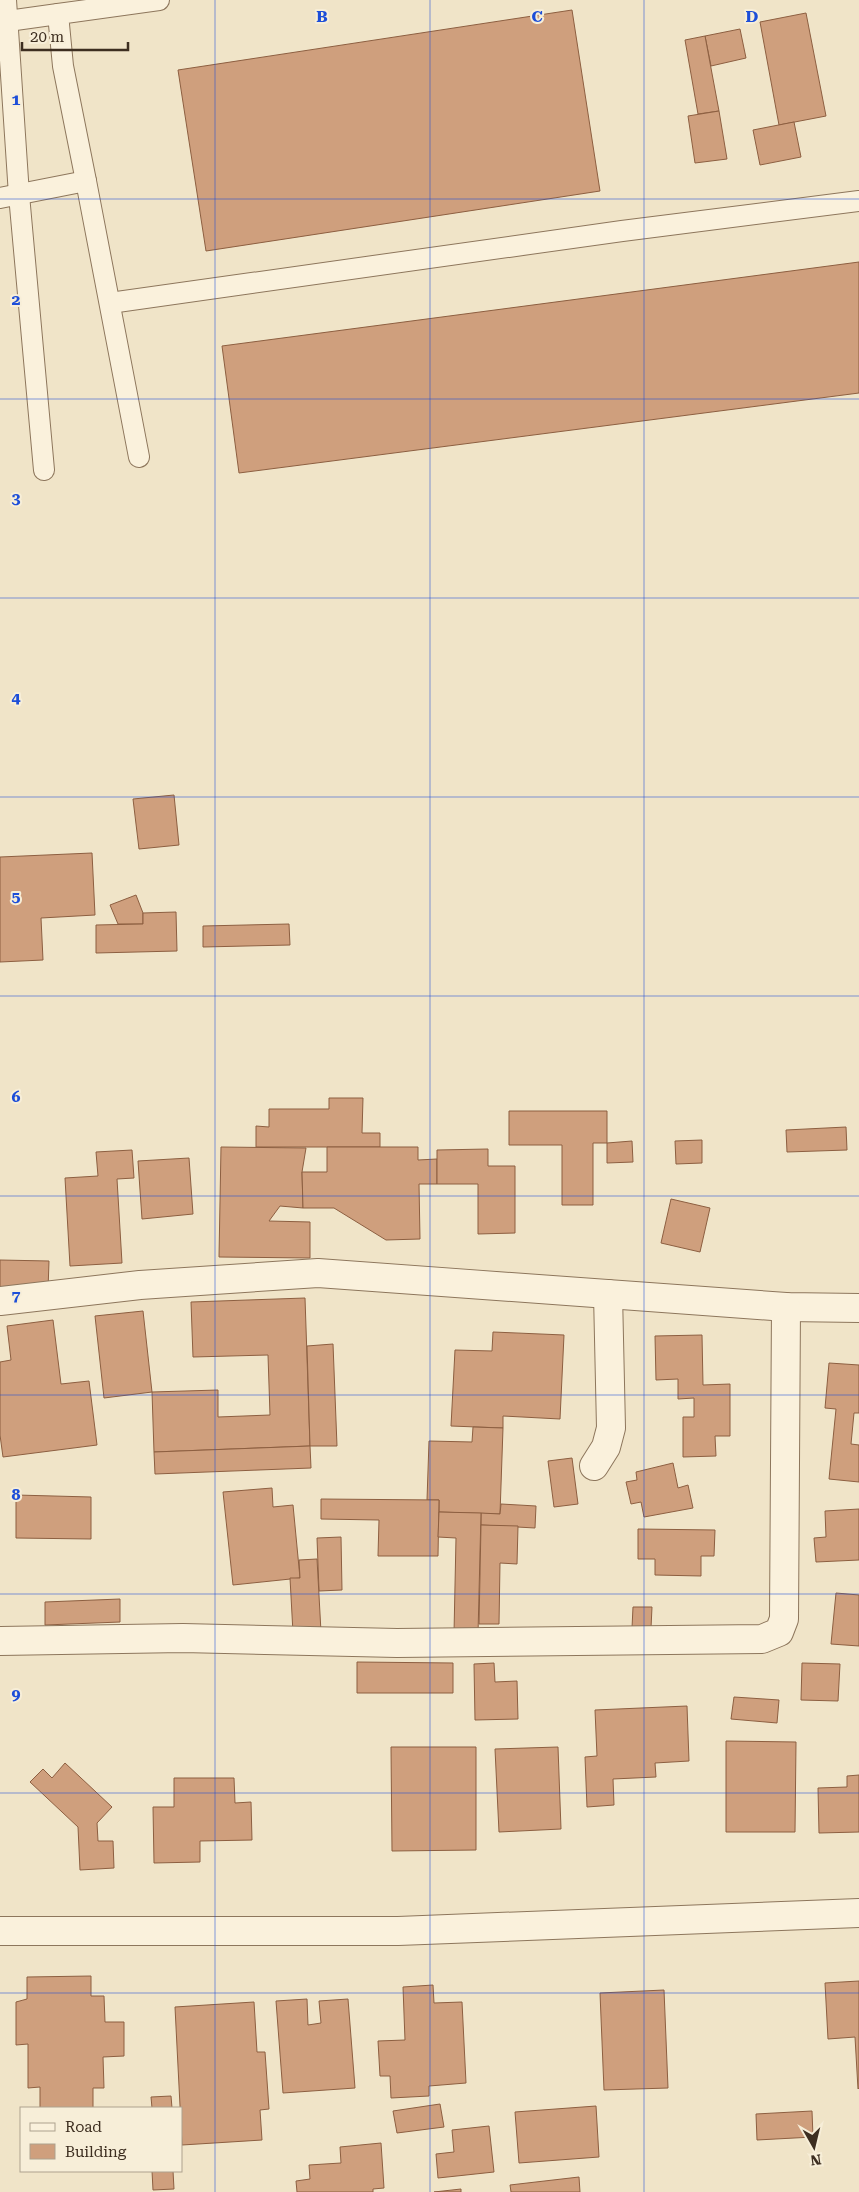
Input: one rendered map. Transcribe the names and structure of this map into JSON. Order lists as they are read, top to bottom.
{
  "legend": ["Road", "Building"],
  "scale_bar": "20 m",
  "north": "bottom",
  "grid": {
    "columns": ["B", "C", "D"],
    "rows": [
      "1",
      "2",
      "3",
      "4",
      "5",
      "6",
      "7",
      "8",
      "9"
    ]
  }
}
